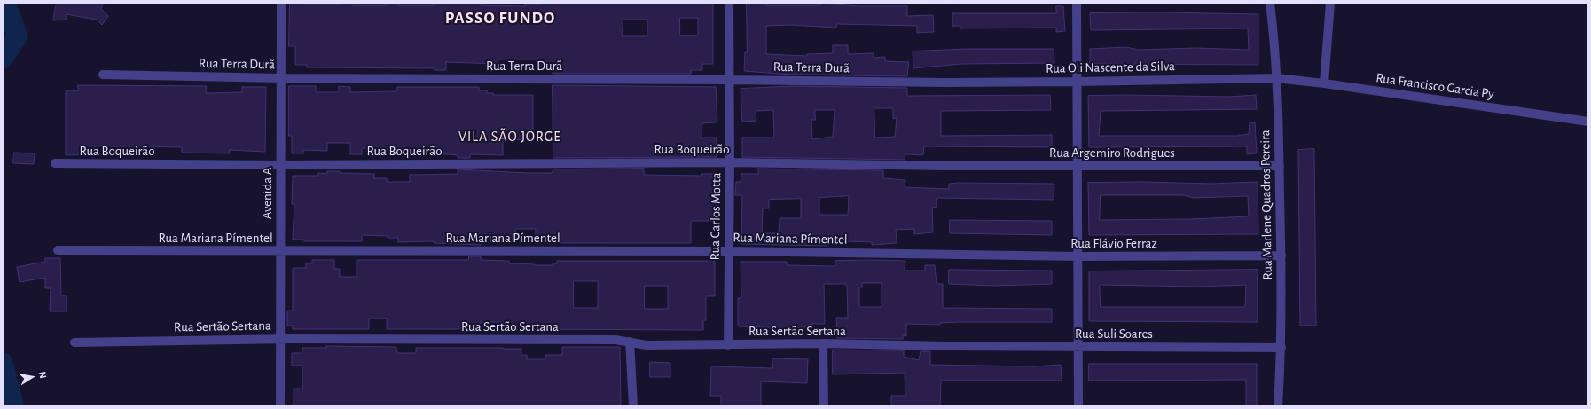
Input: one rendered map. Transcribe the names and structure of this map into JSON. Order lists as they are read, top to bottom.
{
  "streets": {
    "street": [
      "Rua Terra Durã",
      "Rua Oli Nascente da Silva",
      "Rua Francisco Garcia Py",
      "Rua Boqueirão",
      "Rua Argemiro Rodrigues",
      "Avenida A",
      "Rua Marlene Quadros Pereira",
      "Rua Carlos Motta",
      "Rua Mariana Pímentel",
      "Rua Flávio Ferraz",
      "Rua Sertão Sertana",
      "Rua Suli Soares"
    ]
  },
  "crossings": [
    ["Rua Terra Durã", "Rua Oli Nascente da Silva"],
    ["Rua Terra Durã", "Avenida A"],
    ["Rua Terra Durã", "Rua Carlos Motta"],
    ["Rua Oli Nascente da Silva", "Rua Francisco Garcia Py"],
    ["Rua Oli Nascente da Silva", "Rua Marlene Quadros Pereira"],
    ["Rua Francisco Garcia Py", "Rua Marlene Quadros Pereira"],
    ["Rua Boqueirão", "Rua Argemiro Rodrigues"],
    ["Rua Boqueirão", "Avenida A"],
    ["Rua Boqueirão", "Rua Carlos Motta"],
    ["Rua Argemiro Rodrigues", "Rua Marlene Quadros Pereira"],
    ["Avenida A", "Rua Mariana Pímentel"],
    ["Avenida A", "Rua Sertão Sertana"],
    ["Rua Marlene Quadros Pereira", "Rua Flávio Ferraz"],
    ["Rua Marlene Quadros Pereira", "Rua Suli Soares"],
    ["Rua Carlos Motta", "Rua Mariana Pímentel"],
    ["Rua Carlos Motta", "Rua Sertão Sertana"],
    ["Rua Mariana Pímentel", "Rua Flávio Ferraz"],
    ["Rua Sertão Sertana", "Rua Suli Soares"]
  ],
  "districts": ["PASSO FUNDO", "VILA SÃO JORGE"],
  "north": "right"
}
